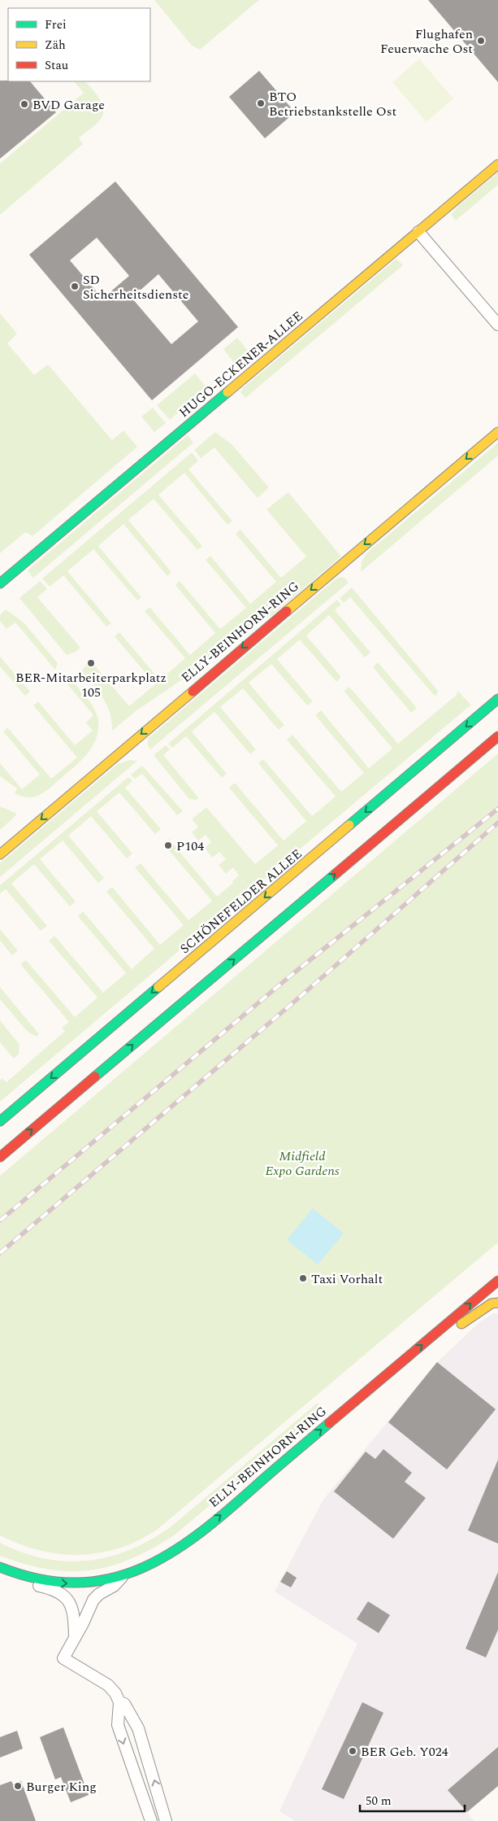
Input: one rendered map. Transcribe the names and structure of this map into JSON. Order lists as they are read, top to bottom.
{
  "streets": {
    "main road": ["HUGO-ECKENER-ALLEE", "ELLY-BEINHORN-RING", "SCHÖNEFELDER ALLEE"]
  },
  "parks": ["Midfield Expo Gardens"],
  "places": [
    "Flughafen Feuerwache Ost",
    "BTO Betriebstankstelle Ost",
    "BVD Garage",
    "SD Sicherheitsdienste",
    "BER-Mitarbeiterparkplatz 105",
    "P104",
    "Taxi Vorhalt",
    "BER Geb. Y024",
    "Burger King"
  ],
  "legend": ["Frei", "Zäh", "Stau"],
  "scale_bar": "50 m"
}
